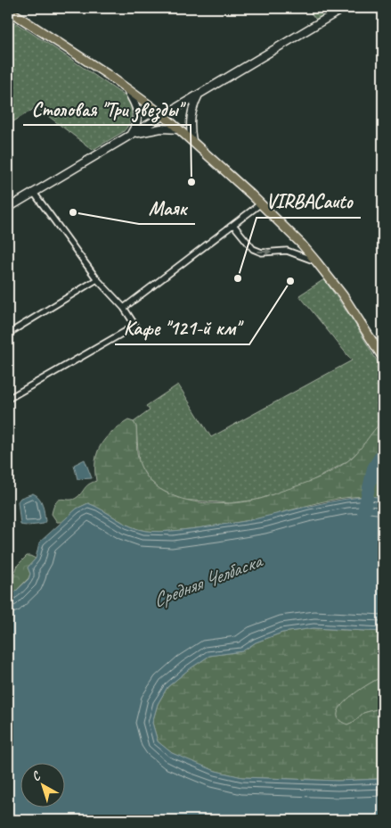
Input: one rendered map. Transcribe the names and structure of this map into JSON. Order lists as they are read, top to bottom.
{
  "water": ["Средняя Челбаска"],
  "places": [
    "Столовая \"Три звезды\"",
    "Маяк",
    "VIRBACauto",
    "Кафе \"121-й км\""
  ],
  "north": "top left"
}
